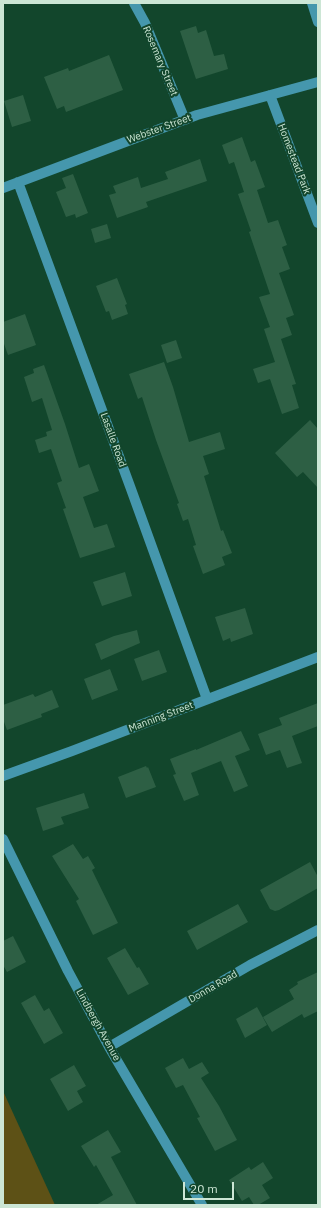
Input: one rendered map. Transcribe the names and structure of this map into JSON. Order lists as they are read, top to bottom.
{
  "streets": {
    "street": [
      "Rosemary Street",
      "Webster Street",
      "Homestead Park",
      "Lasalle Road",
      "Manning Street",
      "Donna Road",
      "Lindbergh Avenue"
    ]
  },
  "crossings": [
    ["Rosemary Street", "Webster Street"],
    ["Webster Street", "Homestead Park"],
    ["Webster Street", "Lasalle Road"],
    ["Lasalle Road", "Manning Street"],
    ["Donna Road", "Lindbergh Avenue"]
  ],
  "scale_bar": "20 m"
}
